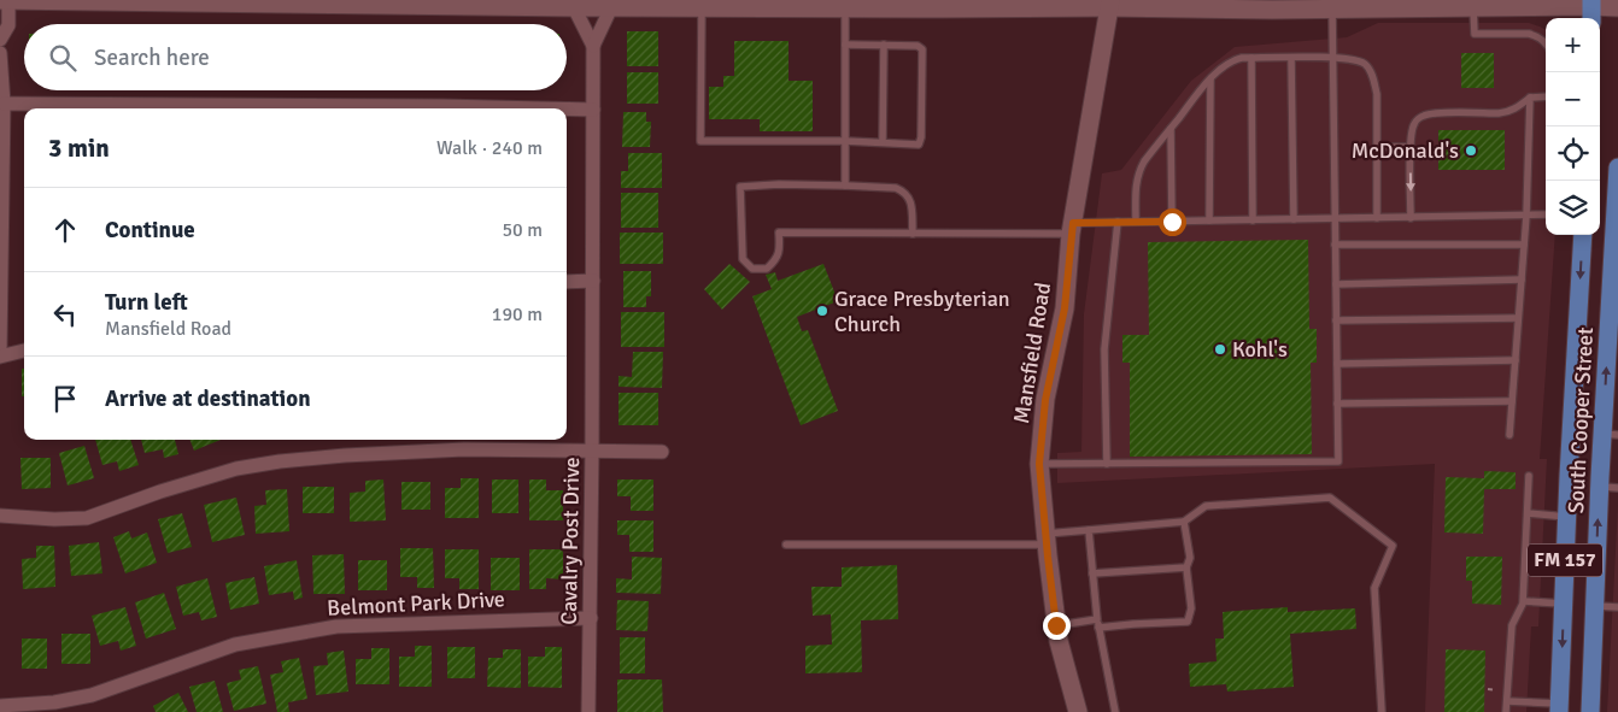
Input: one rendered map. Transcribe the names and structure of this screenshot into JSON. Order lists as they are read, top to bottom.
{
  "streets": {
    "main road": ["Mansfield Road", "South Cooper Street", "FM 157"],
    "street": ["Cavalry Post Drive", "Belmont Park Drive"]
  },
  "crossings": [
    ["Cavalry Post Drive", "Belmont Park Drive"]
  ],
  "places": ["McDonald's", "Grace Presbyterian Church", "Kohl's"],
  "page": {
    "map_buttons": ["+", "−"],
    "search": "Search here",
    "heading": ["3 min", "Walk · 240 m"],
    "list": [
      ["Continue", "50 m"],
      ["Turn left", "Mansfield Road", "190 m"],
      "Arrive at destination"
    ]
  }
}
